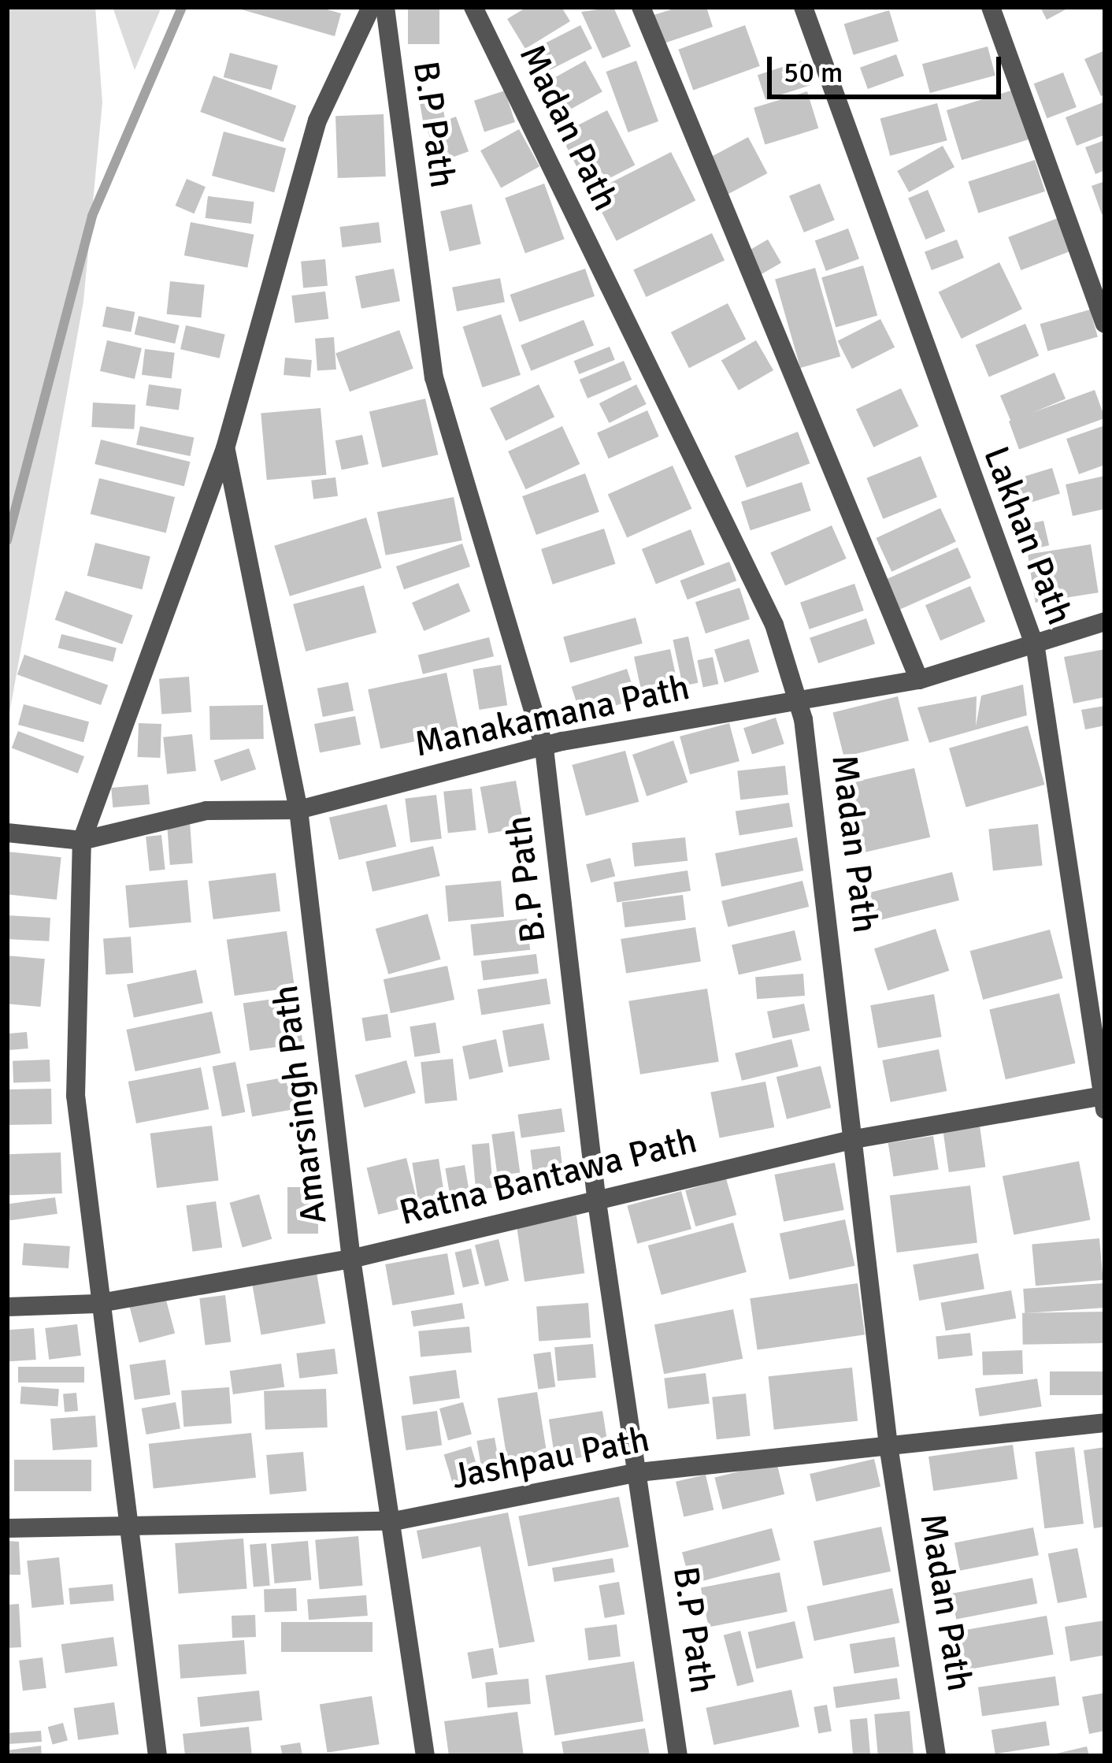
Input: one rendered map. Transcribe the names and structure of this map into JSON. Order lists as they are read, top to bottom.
{
  "streets": {
    "street": [
      "B.P Path",
      "Madan Path",
      "Lakhan Path",
      "Manakamana Path",
      "Amarsingh Path",
      "Ratna Bantawa Path",
      "Jashpau Path"
    ]
  },
  "crossings": [
    ["B.P Path", "Manakamana Path"],
    ["B.P Path", "Ratna Bantawa Path"],
    ["B.P Path", "Jashpau Path"],
    ["Madan Path", "Manakamana Path"],
    ["Madan Path", "Ratna Bantawa Path"],
    ["Madan Path", "Jashpau Path"],
    ["Lakhan Path", "Manakamana Path"],
    ["Lakhan Path", "Ratna Bantawa Path"],
    ["Manakamana Path", "Amarsingh Path"],
    ["Amarsingh Path", "Ratna Bantawa Path"],
    ["Amarsingh Path", "Jashpau Path"]
  ],
  "scale_bar": "50 m"
}
